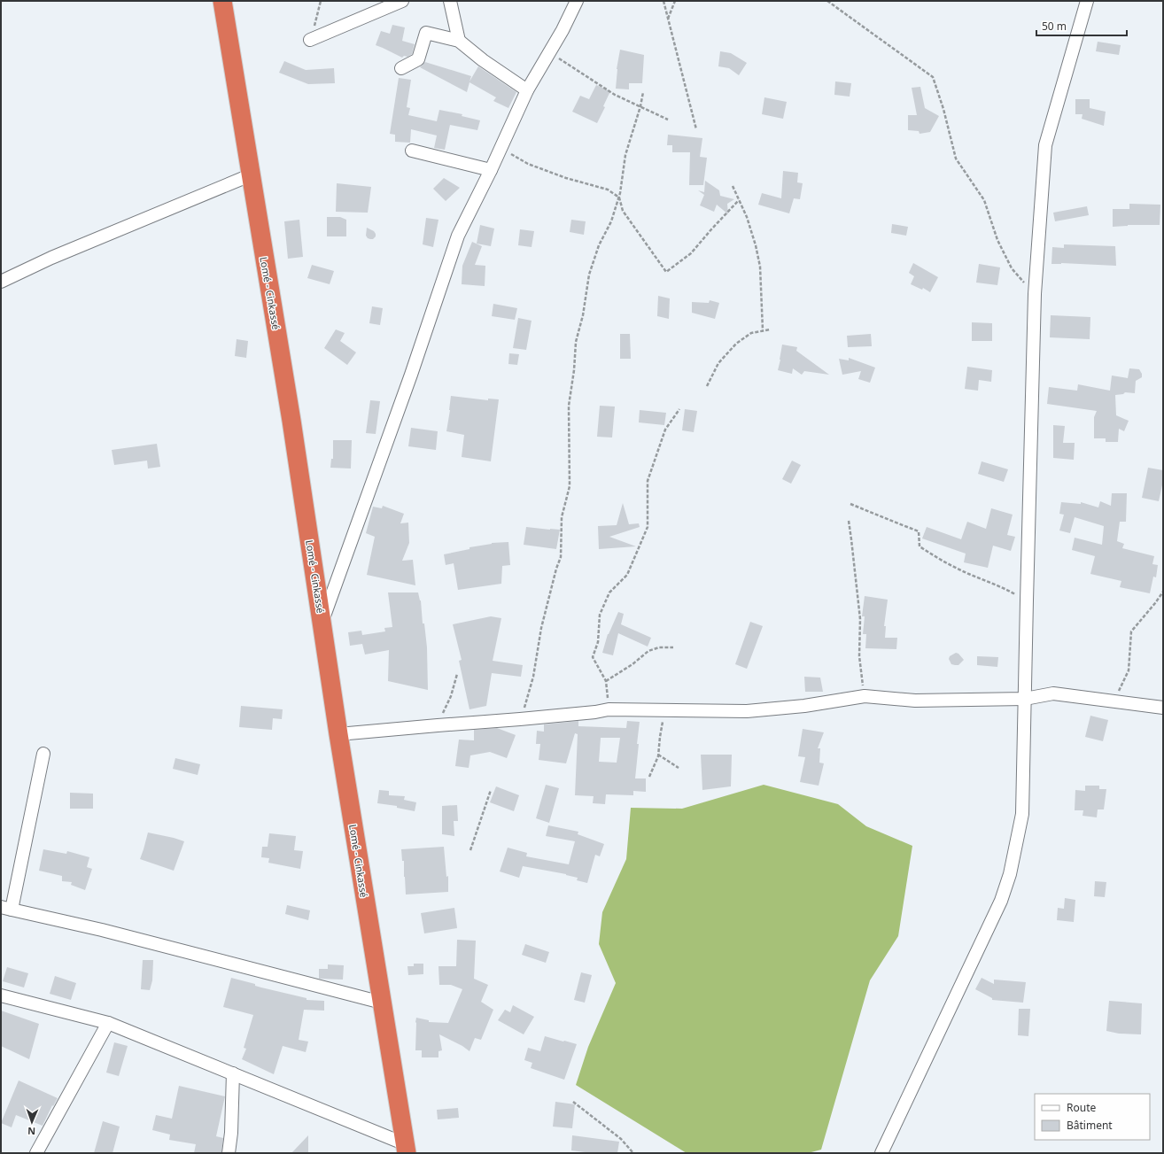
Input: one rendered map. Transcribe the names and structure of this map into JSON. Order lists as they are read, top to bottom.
{
  "streets": {
    "highway": ["Lomé - Cinkassé"]
  },
  "legend": ["Route", "Bâtiment"],
  "scale_bar": "50 m",
  "north": "bottom"
}
